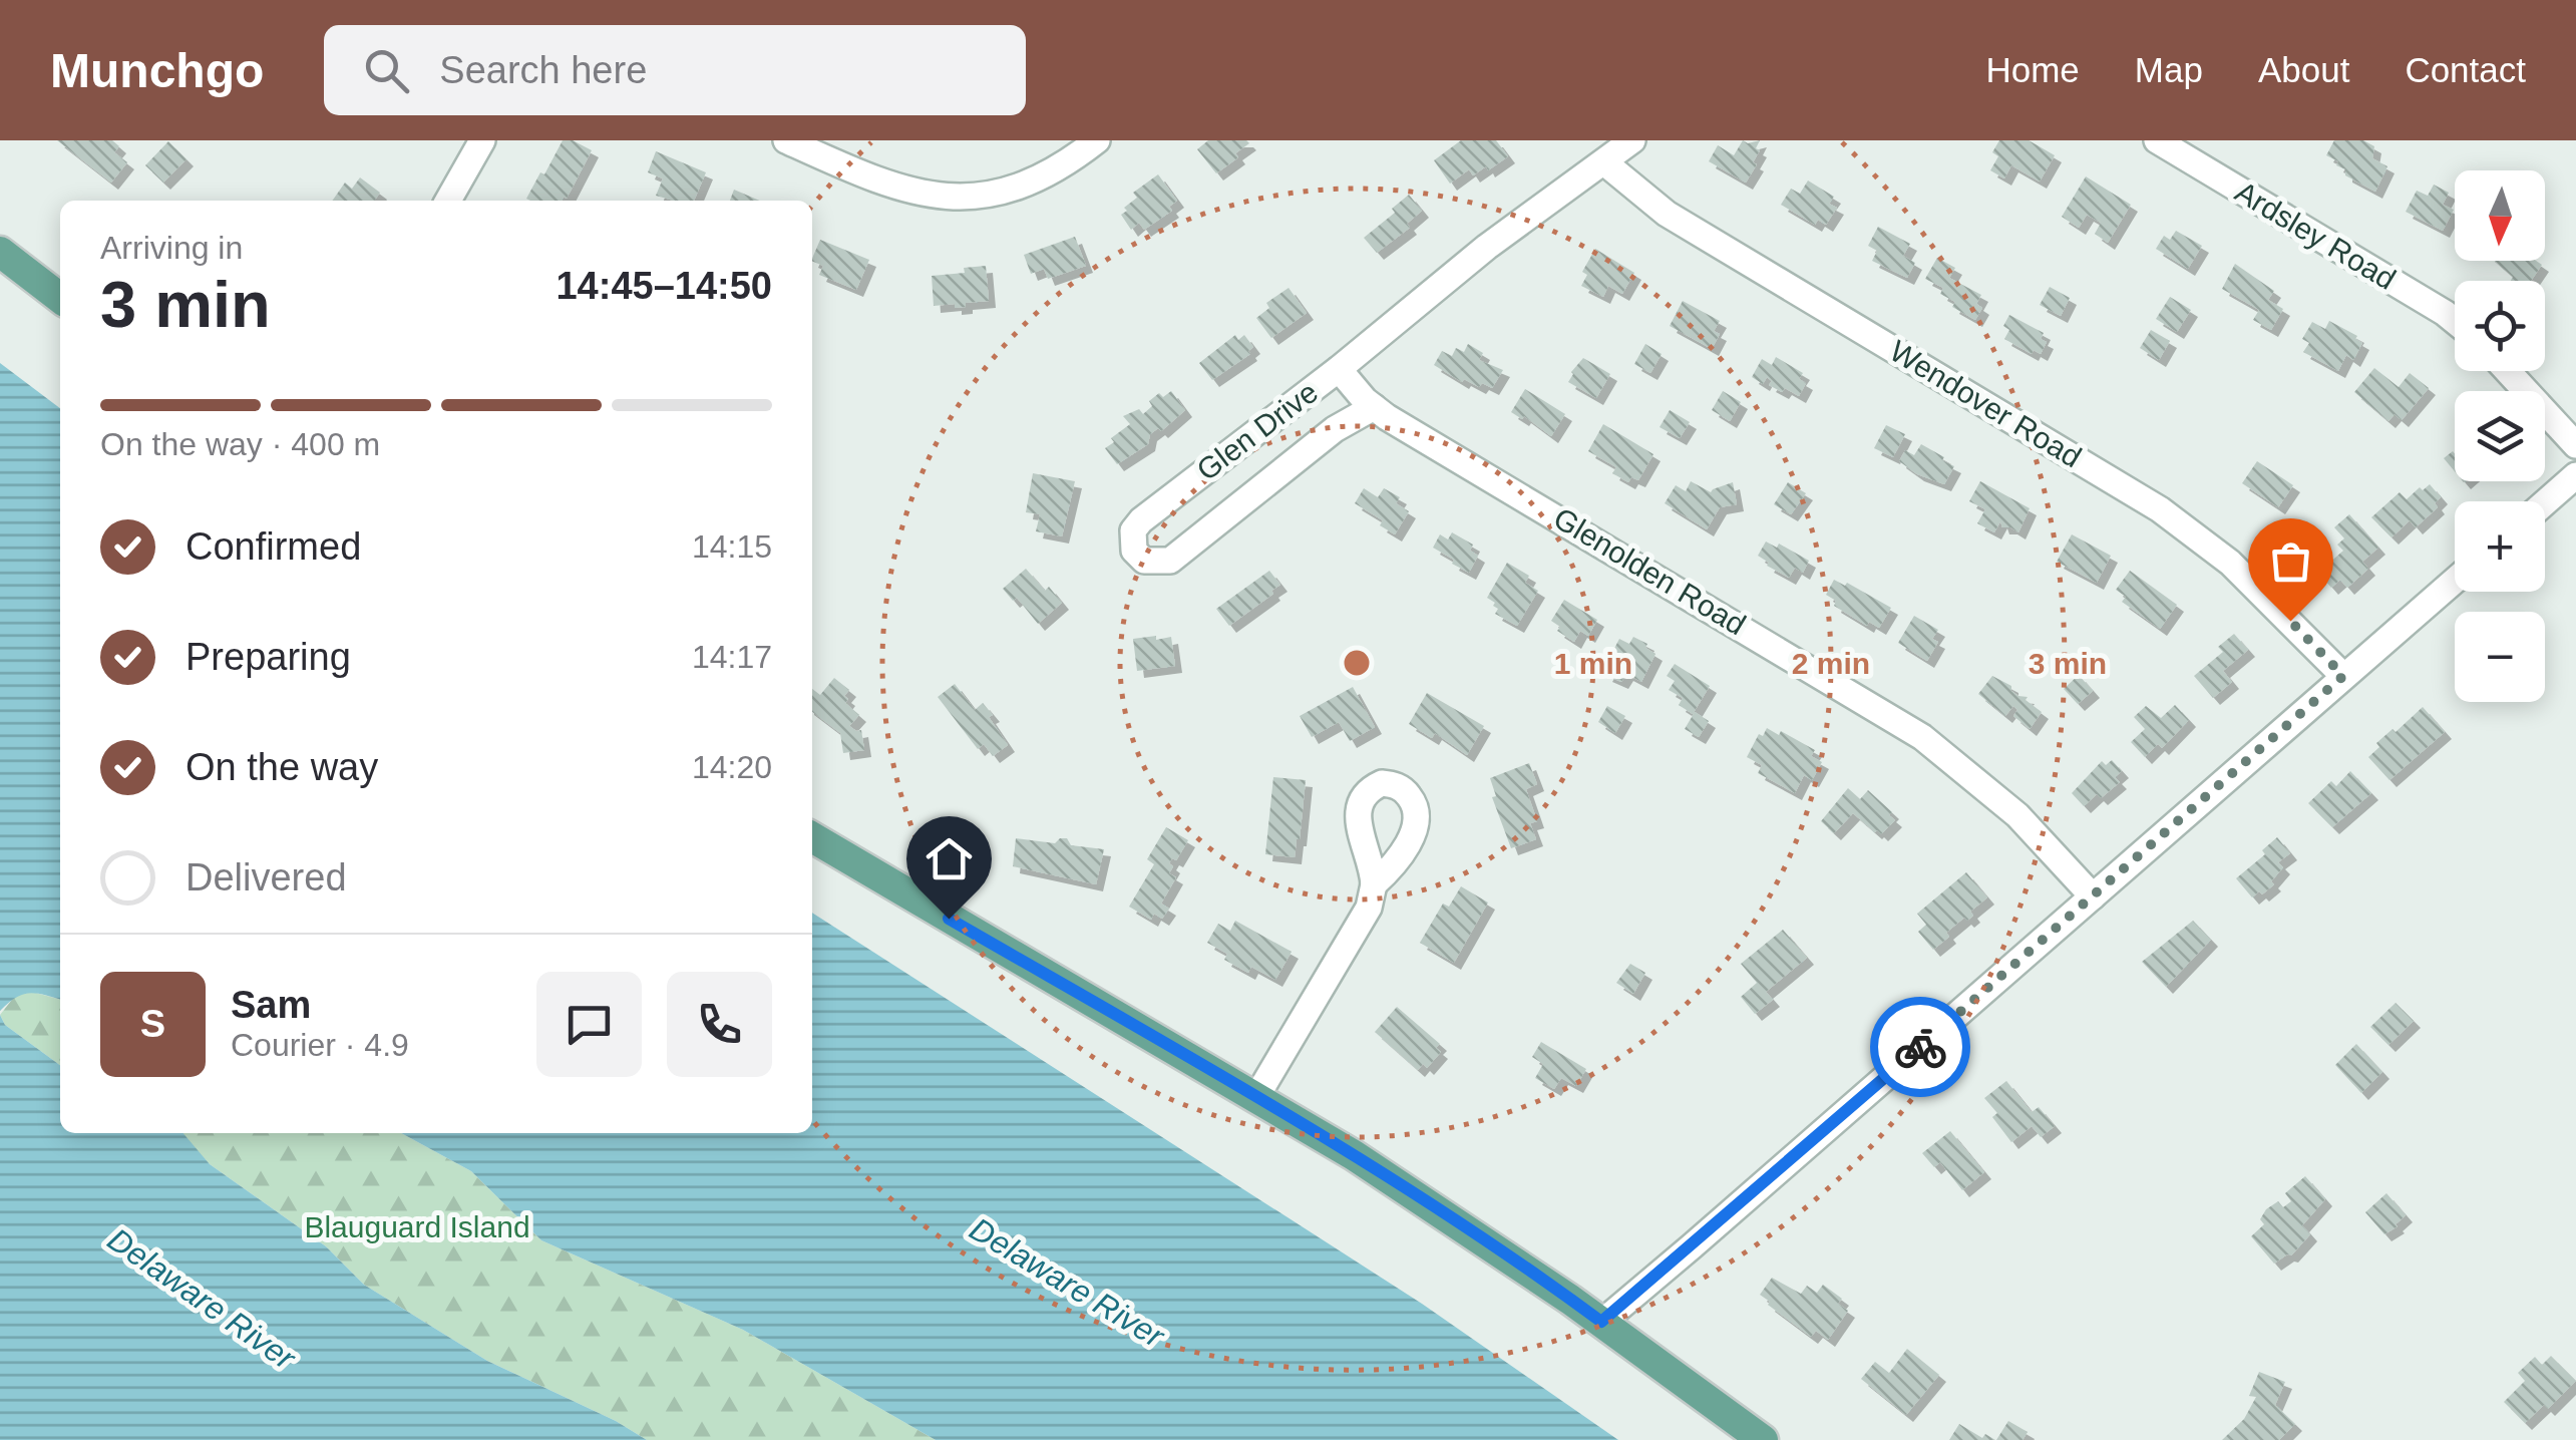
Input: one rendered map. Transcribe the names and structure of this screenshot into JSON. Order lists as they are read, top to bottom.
{
  "streets": {
    "street": [
      "Ardsley Road",
      "Wendover Road",
      "Glen Drive",
      "Glenolden Road"
    ]
  },
  "crossings": [
    ["Wendover Road", "Glen Drive"],
    ["Glen Drive", "Glenolden Road"]
  ],
  "water": ["Delaware River"],
  "parks": ["Blauguard Island"],
  "north": "bottom",
  "page": {
    "header": "Munchgo",
    "search": "Search here",
    "nav": [
      "Home",
      "Map",
      "About",
      "Contact"
    ],
    "map_buttons": ["+", "−"],
    "heading": ["3 min", "Arriving in", "14:45–14:50"],
    "panel": ["Sam", "Courier · 4.9"],
    "bar": "On the way · 400 m",
    "list": [
      ["Confirmed", "14:15"],
      ["Preparing", "14:17"],
      ["On the way", "14:20"],
      "Delivered"
    ],
    "round": "S"
  },
  "rings": ["1 min", "2 min", "3 min"]
}
